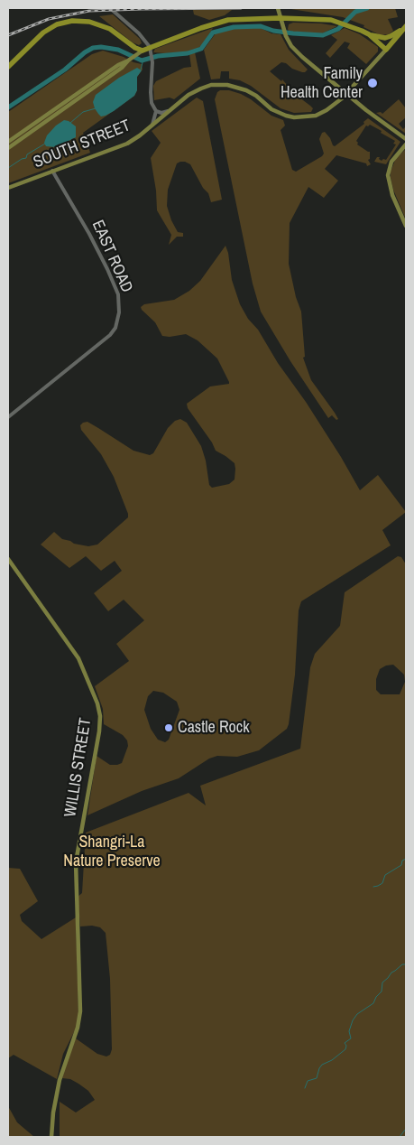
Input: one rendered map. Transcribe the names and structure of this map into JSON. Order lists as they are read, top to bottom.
{
  "streets": {
    "main road": ["SOUTH STREET", "WILLIS STREET"],
    "street": ["EAST ROAD"]
  },
  "crossings": [
    ["SOUTH STREET", "EAST ROAD"]
  ],
  "parks": ["Shangri-La Nature Preserve"],
  "places": ["Family Health Center", "Castle Rock"]
}
